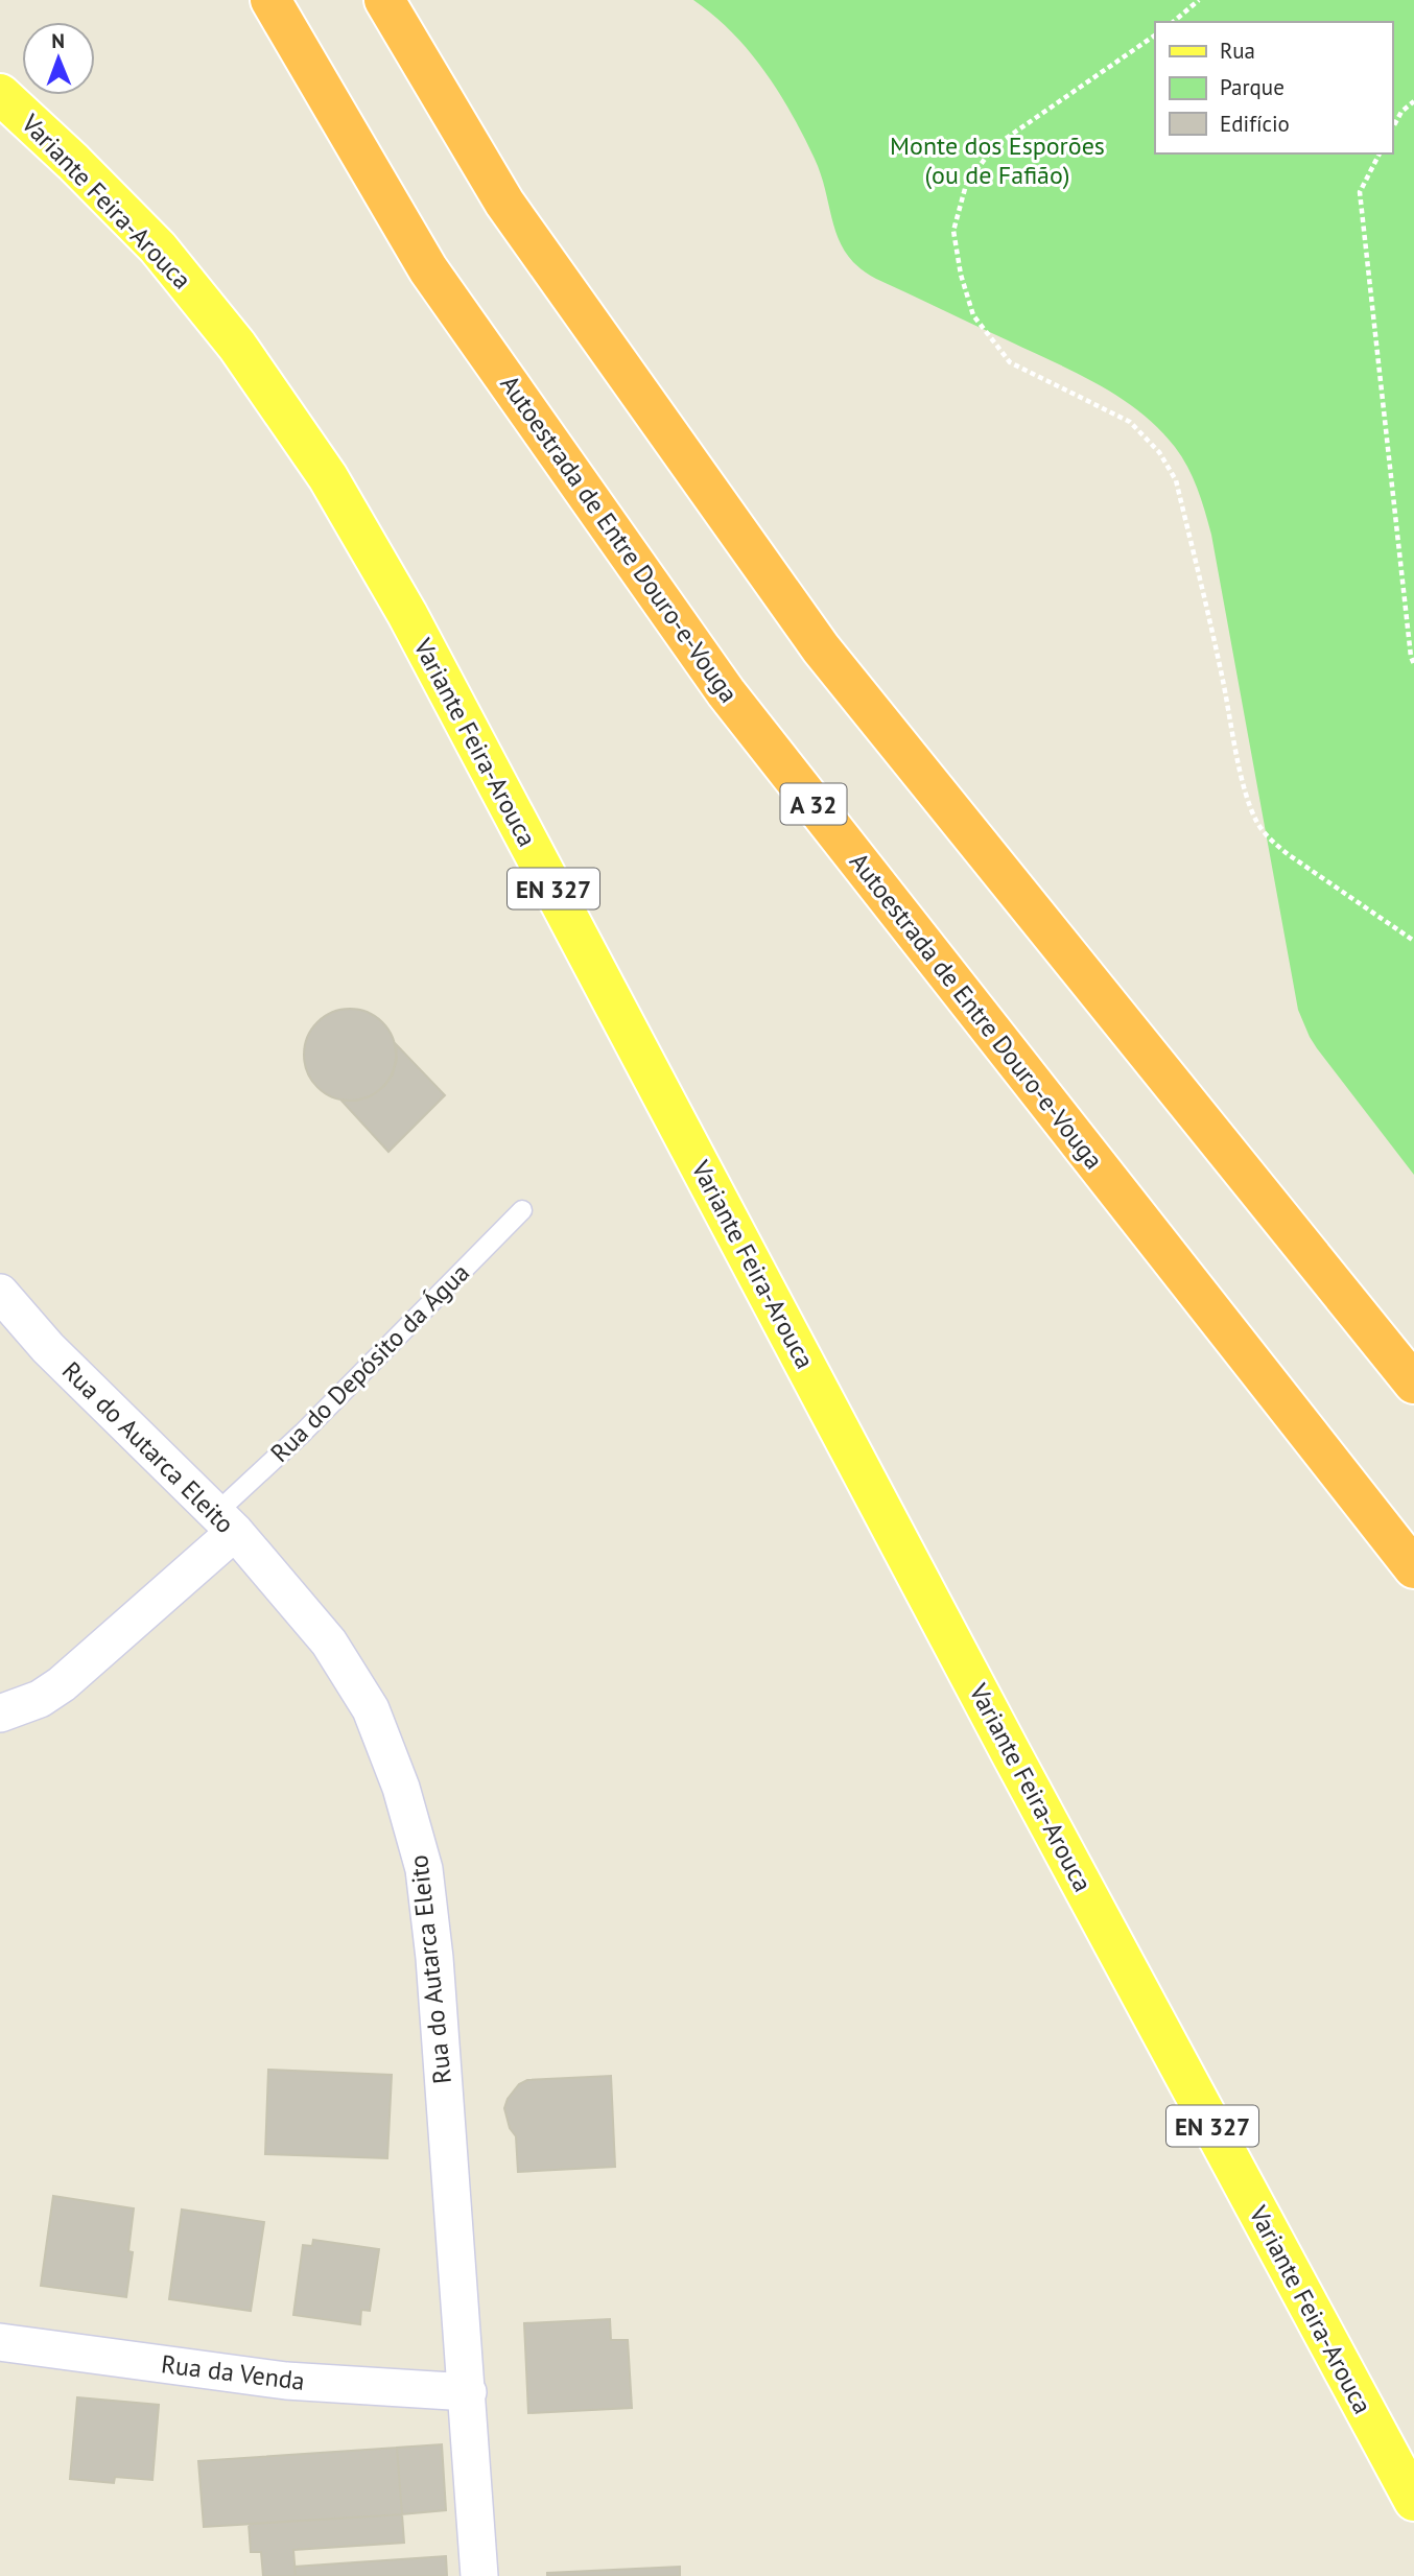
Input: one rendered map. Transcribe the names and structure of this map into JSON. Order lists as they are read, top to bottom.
{
  "streets": {
    "highway": ["Autoestrada de Entre Douro-e-Vouga", "A 32"],
    "main road": ["Variante Feira-Arouca", "EN 327"],
    "street": ["Rua do Autarca Eleito", "Rua da Venda"],
    "lane": ["Rua do Depósito da Água"]
  },
  "crossings": [
    ["Rua do Depósito da Água", "Rua do Autarca Eleito"],
    ["Rua do Autarca Eleito", "Rua da Venda"]
  ],
  "parks": ["Monte dos Esporões (ou de Fafião)"],
  "legend": ["Rua", "Parque", "Edifício"],
  "north": "top"
}
